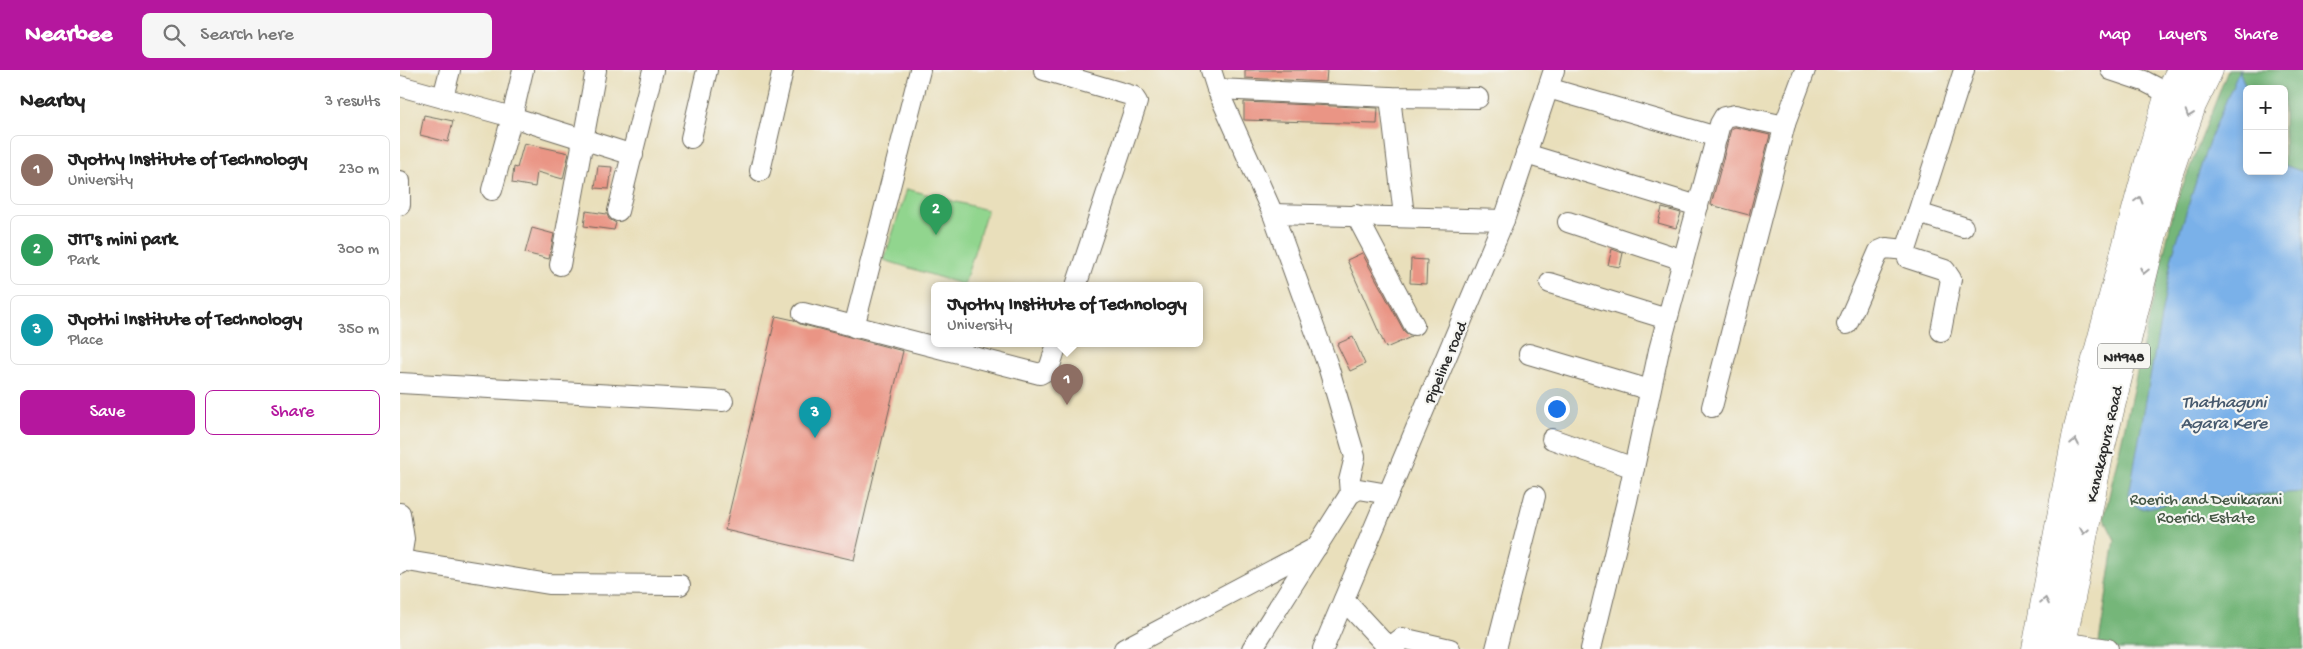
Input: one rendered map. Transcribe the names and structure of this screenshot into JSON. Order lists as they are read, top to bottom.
{
  "streets": {
    "highway": ["NH948", "Kanakapura Road"],
    "street": ["Pipeline road"]
  },
  "water": ["Thathaguni Agara Kere"],
  "parks": ["Roerich and Devikarani Roerich Estate"],
  "page": {
    "header": "Nearbee",
    "search": "Search here",
    "nav": ["Map", "Layers", "Share"],
    "heading": ["Nearby", "3 results"],
    "map_buttons": ["+", "−"],
    "list": [
      {
        "mark": "1",
        "name": "Jyothy Institute of Technology",
        "note": "University",
        "value": "230 m"
      },
      {
        "mark": "2",
        "name": "JIT's mini park",
        "note": "Park",
        "value": "300 m"
      },
      {
        "mark": "3",
        "name": "Jyothi Institute of Technology",
        "note": "Place",
        "value": "350 m"
      }
    ],
    "pins": ["2", "1", "3"],
    "popup": ["Jyothy Institute of Technology", "University"],
    "buttons": ["Save", "Share"]
  }
}
